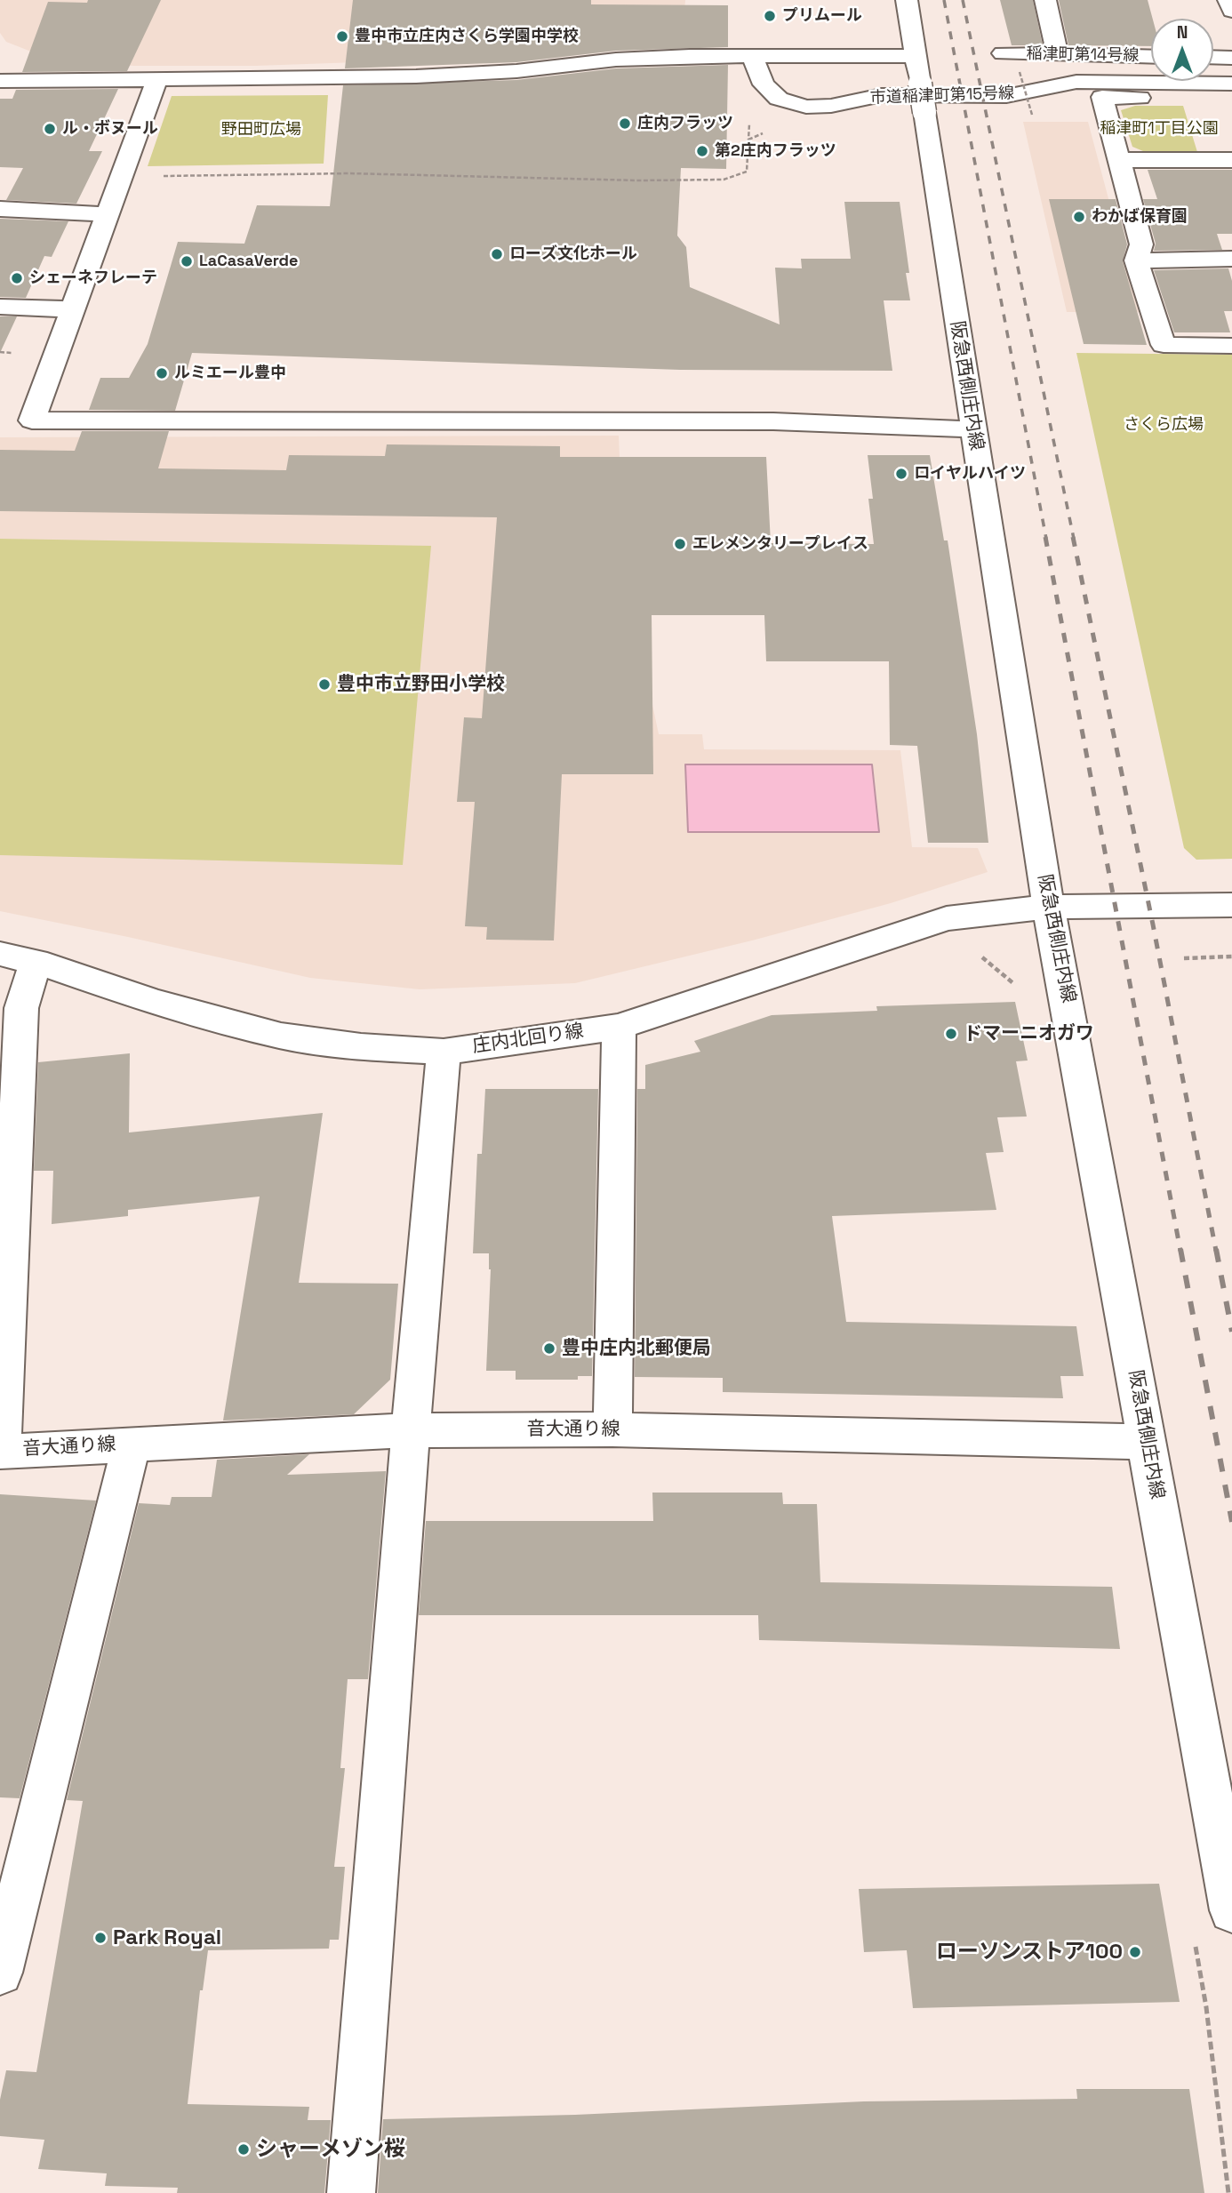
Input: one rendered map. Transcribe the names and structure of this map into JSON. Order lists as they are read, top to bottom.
{
  "streets": {
    "street": [
      "稲津町第14号線",
      "市道稲津町第15号線",
      "阪急西側庄内線",
      "庄内北回り線",
      "音大通り線"
    ]
  },
  "crossings": [
    ["阪急西側庄内線", "庄内北回り線"],
    ["阪急西側庄内線", "音大通り線"]
  ],
  "parks": ["稲津町1丁目公園", "野田町広場", "さくら広場"],
  "places": [
    "プリムール",
    "豊中市立庄内さくら学園中学校",
    "庄内フラッツ",
    "ル・ボヌール",
    "第2庄内フラッツ",
    "わかば保育園",
    "ローズ文化ホール",
    "LaCasaVerde",
    "シェーネフレーテ",
    "ルミエール豊中",
    "ロイヤルハイツ",
    "エレメンタリープレイス",
    "豊中市立野田小学校",
    "ドマーニオガワ",
    "豊中庄内北郵便局",
    "Park Royal",
    "ローソンストア100",
    "シャーメゾン桜"
  ],
  "north": "top"
}
